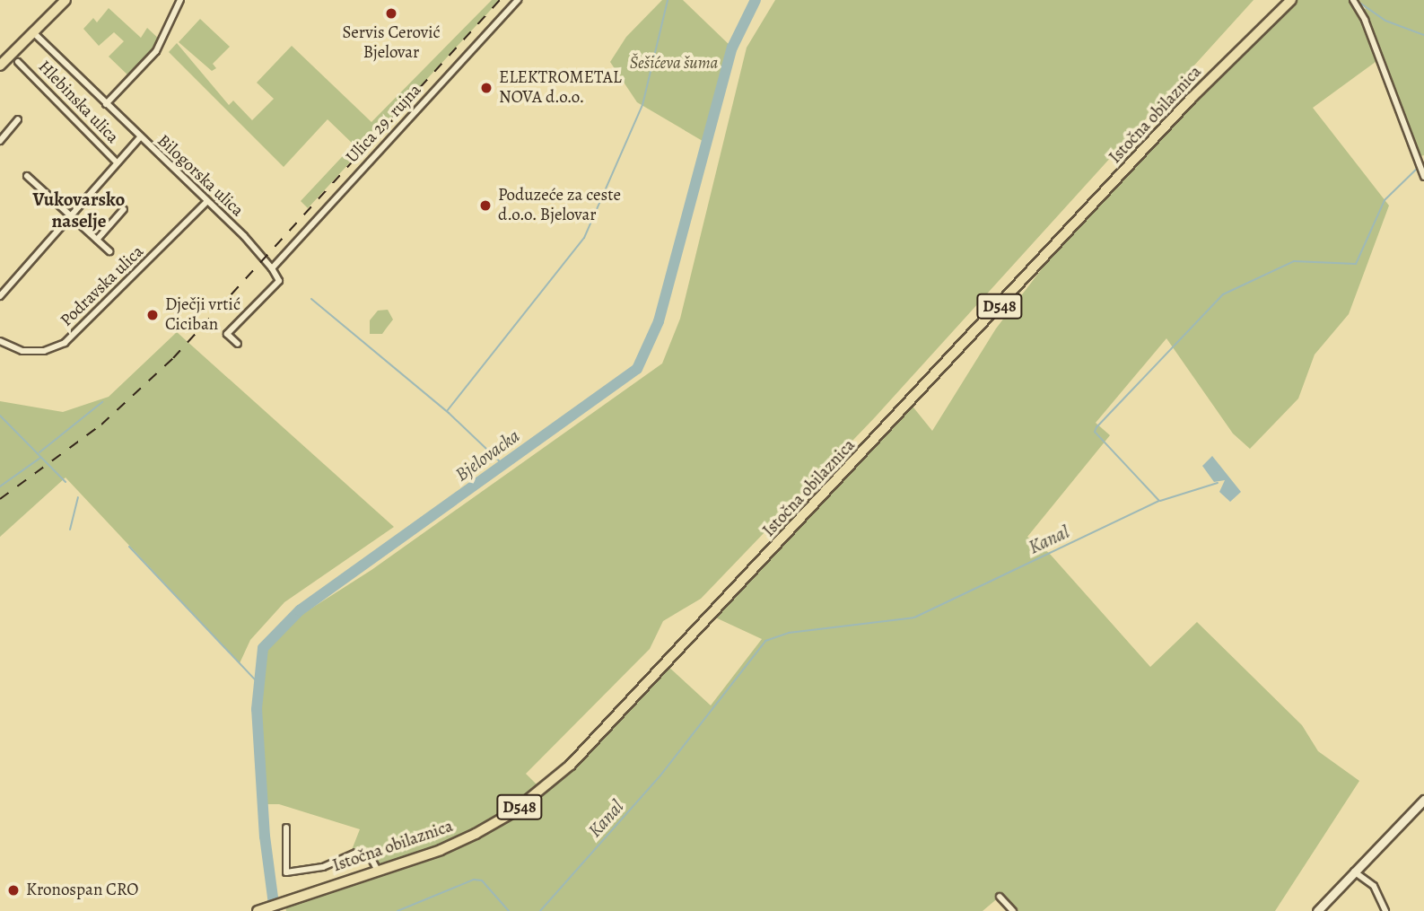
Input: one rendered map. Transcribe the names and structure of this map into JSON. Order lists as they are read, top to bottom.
{
  "streets": {
    "main road": ["Istočna obilaznica", "D548"],
    "street": [
      "Hlebinska ulica",
      "Ulica 29. rujna",
      "Bilogorska ulica",
      "Podravska ulica"
    ]
  },
  "crossings": [
    ["Ulica 29. rujna", "Bilogorska ulica"],
    ["Bilogorska ulica", "Podravska ulica"]
  ],
  "districts": ["Vukovarsko naselje"],
  "water": ["Bjelovacka", "Kanal"],
  "parks": ["Šešićeva šuma"],
  "places": [
    "Servis Cerović Bjelovar",
    "ELEKTROMETAL NOVA d.o.o.",
    "Poduzeće za ceste d.o.o. Bjelovar",
    "Dječji vrtić Ciciban",
    "Kronospan CRO"
  ]
}
